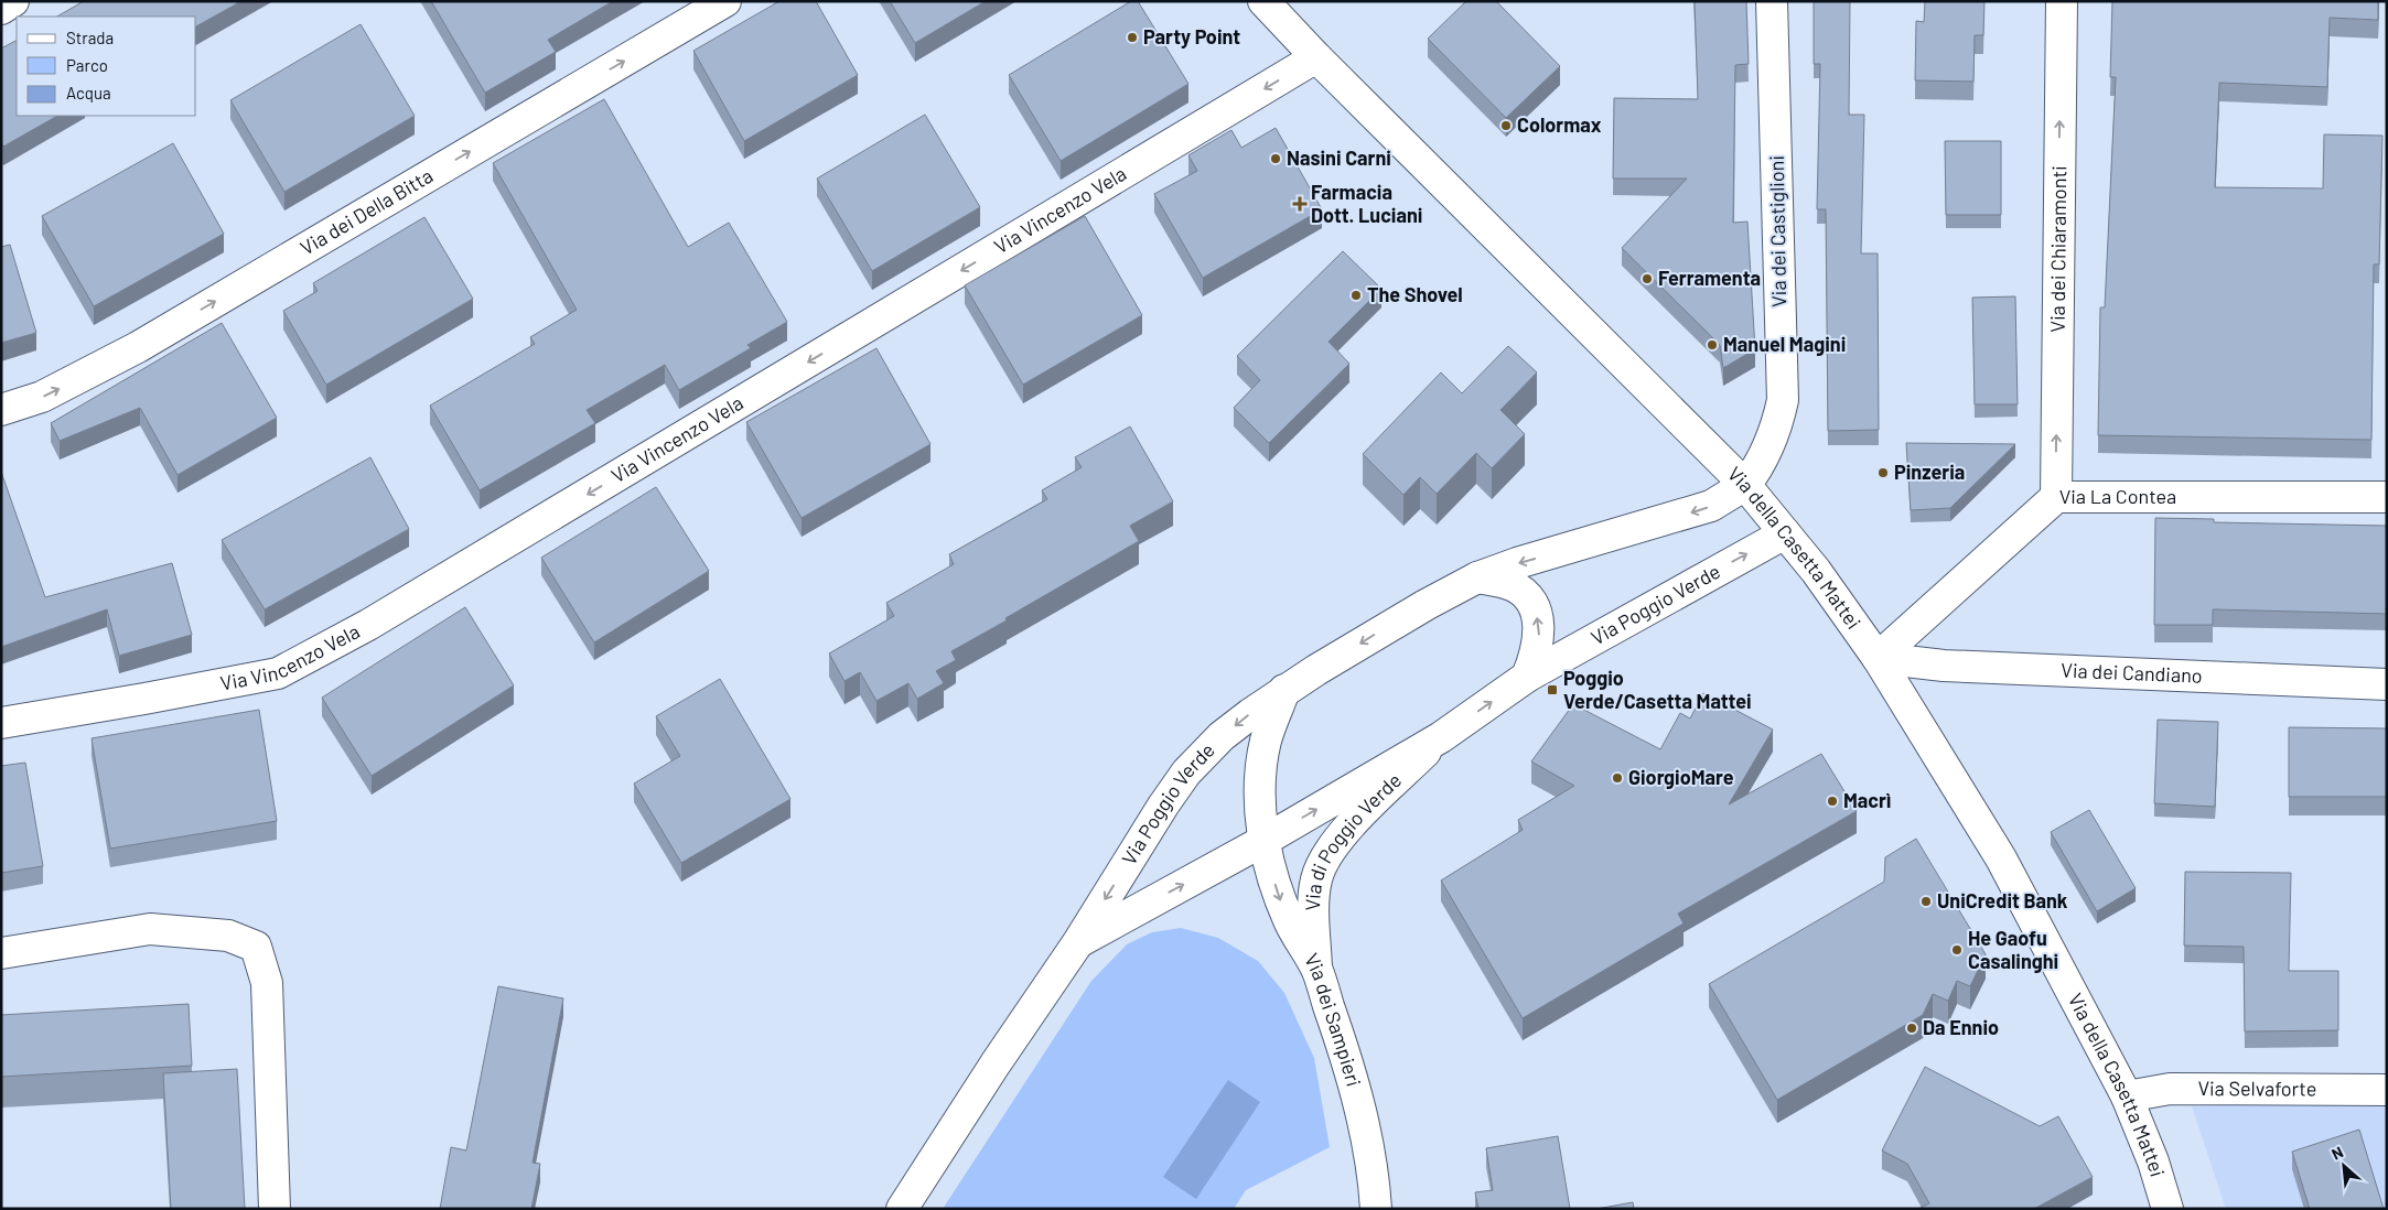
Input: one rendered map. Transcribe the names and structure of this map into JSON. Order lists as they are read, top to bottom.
{
  "streets": {
    "street": [
      "Via Vincenzo Vela",
      "Via dei Della Bitta",
      "Via dei Castiglioni",
      "Via dei Chiaramonti",
      "Via La Contea",
      "Via della Casetta Mattei",
      "Via Poggio Verde",
      "Via dei Candiano",
      "Via di Poggio Verde",
      "Via dei Sampieri",
      "Via Selvaforte"
    ]
  },
  "crossings": [
    ["Via Vincenzo Vela", "Via della Casetta Mattei"],
    ["Via dei Castiglioni", "Via della Casetta Mattei"],
    ["Via dei Castiglioni", "Via Poggio Verde"],
    ["Via dei Chiaramonti", "Via La Contea"],
    ["Via La Contea", "Via della Casetta Mattei"],
    ["Via La Contea", "Via dei Candiano"],
    ["Via della Casetta Mattei", "Via Poggio Verde"],
    ["Via della Casetta Mattei", "Via dei Candiano"],
    ["Via della Casetta Mattei", "Via Selvaforte"],
    ["Via Poggio Verde", "Via di Poggio Verde"],
    ["Via Poggio Verde", "Via dei Sampieri"],
    ["Via di Poggio Verde", "Via dei Sampieri"]
  ],
  "one_way": [
    "Via Vincenzo Vela",
    "Via dei Della Bitta",
    "Via dei Chiaramonti",
    "Via dei Sampieri"
  ],
  "places": {
    "other": [
      "Party Point",
      "Colormax",
      "Nasini Carni",
      "Ferramenta",
      "The Shovel",
      "Manuel Magini",
      "Pinzeria",
      "GiorgioMare",
      "Macrì",
      "UniCredit Bank",
      "He Gaofu Casalinghi",
      "Da Ennio"
    ],
    "health": ["Farmacia Dott. Luciani"],
    "transit": ["Poggio Verde/Casetta Mattei"]
  },
  "legend": ["Strada", "Parco", "Acqua"],
  "north": "top left"
}
